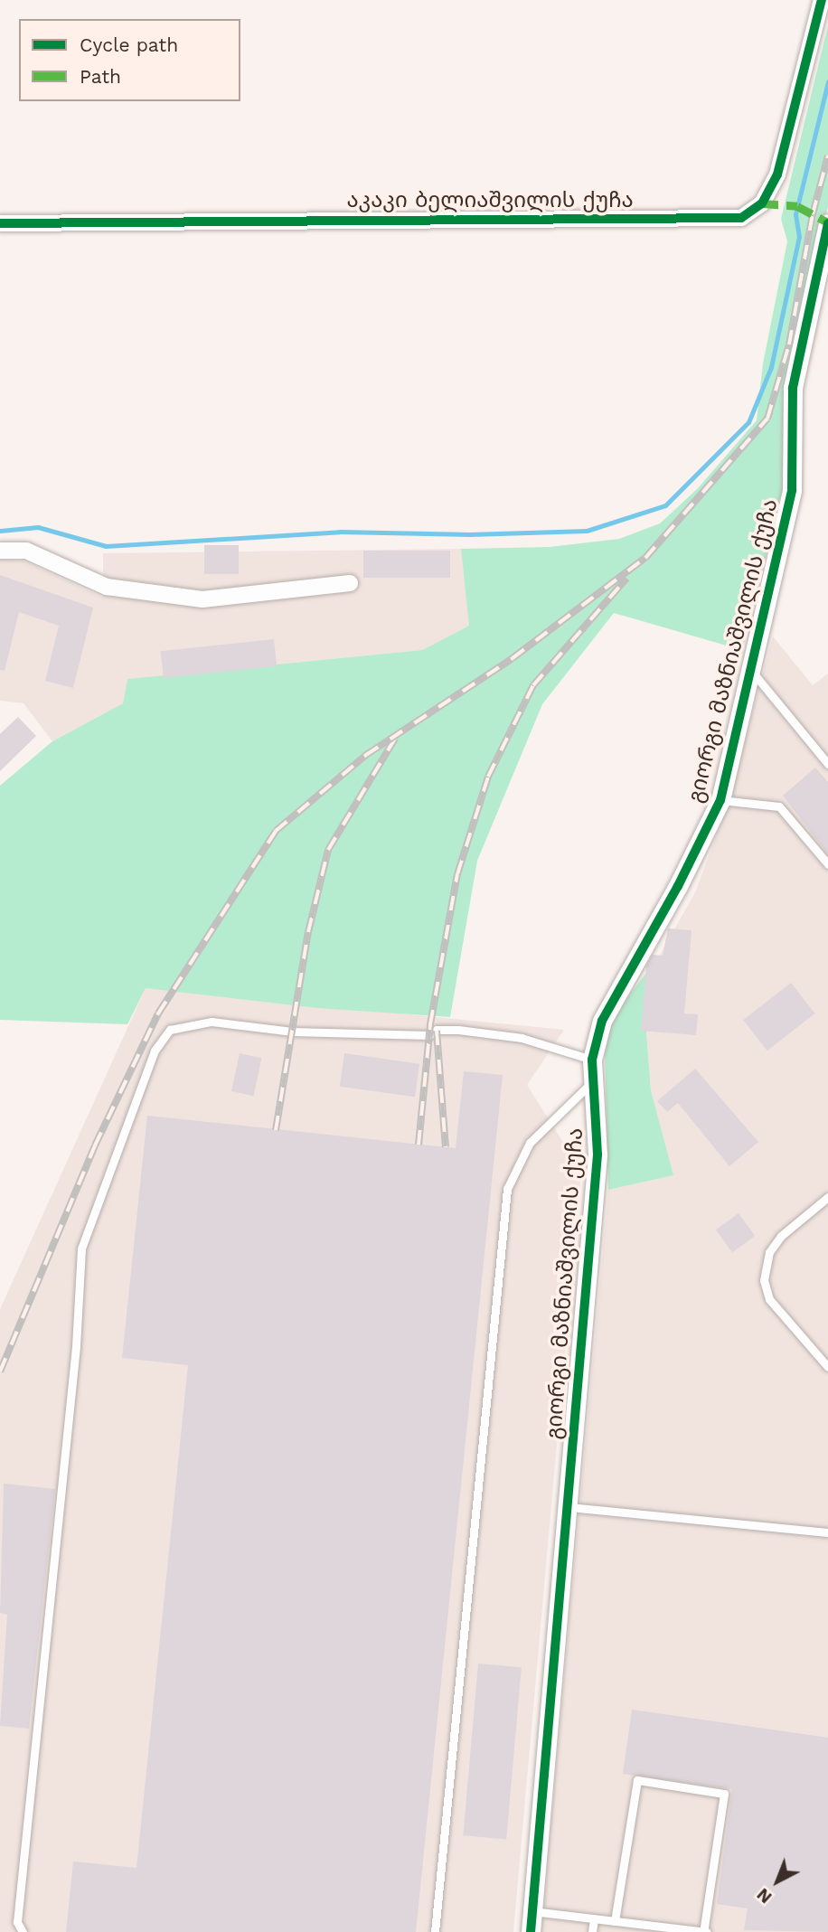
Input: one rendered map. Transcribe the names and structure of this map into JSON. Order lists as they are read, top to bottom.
{
  "streets": {
    "street": ["აკაკი ბელიაშვილის ქუჩა", "გიორგი მაზნიაშვილის ქუჩა"]
  },
  "legend": ["Cycle path", "Path"],
  "north": "bottom left"
}
